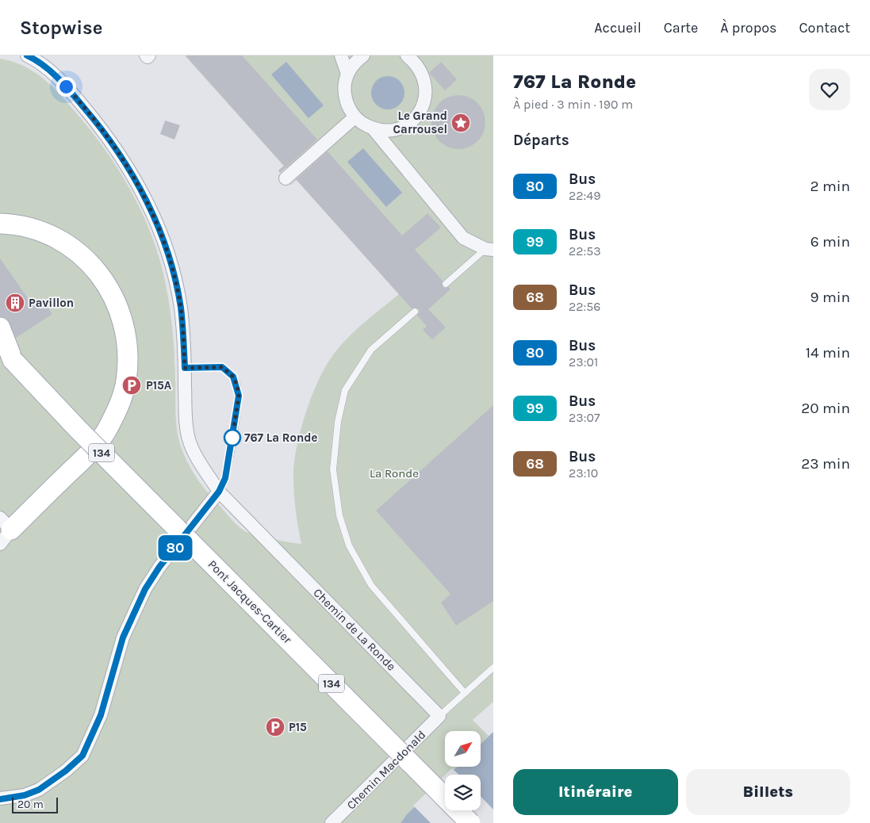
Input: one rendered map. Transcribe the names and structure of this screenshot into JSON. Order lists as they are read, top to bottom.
{
  "streets": {
    "main road": ["134", "Pont Jacques-Cartier"],
    "street": ["Chemin de La Ronde", "Chemin Macdonald"]
  },
  "crossings": [
    ["Chemin de La Ronde", "Chemin Macdonald"]
  ],
  "parks": ["La Ronde"],
  "places": {
    "place": ["Le Grand Carrousel"],
    "building": ["Pavillon"],
    "parking": ["P15A", "P15"],
    "other": ["767 La Ronde"]
  },
  "lines": ["bus line 80"],
  "scale_bar": "20 m",
  "north": "top right",
  "page": {
    "header": "Stopwise",
    "nav": [
      "Accueil",
      "Carte",
      "À propos",
      "Contact"
    ],
    "on_map": "80",
    "heading": [
      ["767 La Ronde", "À pied · 3 min · 190 m"],
      "Départs"
    ],
    "list": [
      {
        "mark": "80",
        "name": "Bus",
        "note": "22:49",
        "value": "2 min"
      },
      {
        "mark": "99",
        "name": "Bus",
        "note": "22:53",
        "value": "6 min"
      },
      {
        "mark": "68",
        "name": "Bus",
        "note": "22:56",
        "value": "9 min"
      },
      {
        "mark": "80",
        "name": "Bus",
        "note": "23:01",
        "value": "14 min"
      },
      {
        "mark": "99",
        "name": "Bus",
        "note": "23:07",
        "value": "20 min"
      },
      {
        "mark": "68",
        "name": "Bus",
        "note": "23:10",
        "value": "23 min"
      }
    ],
    "buttons": ["Itinéraire", "Billets"],
    "scale": "20 m"
  }
}
